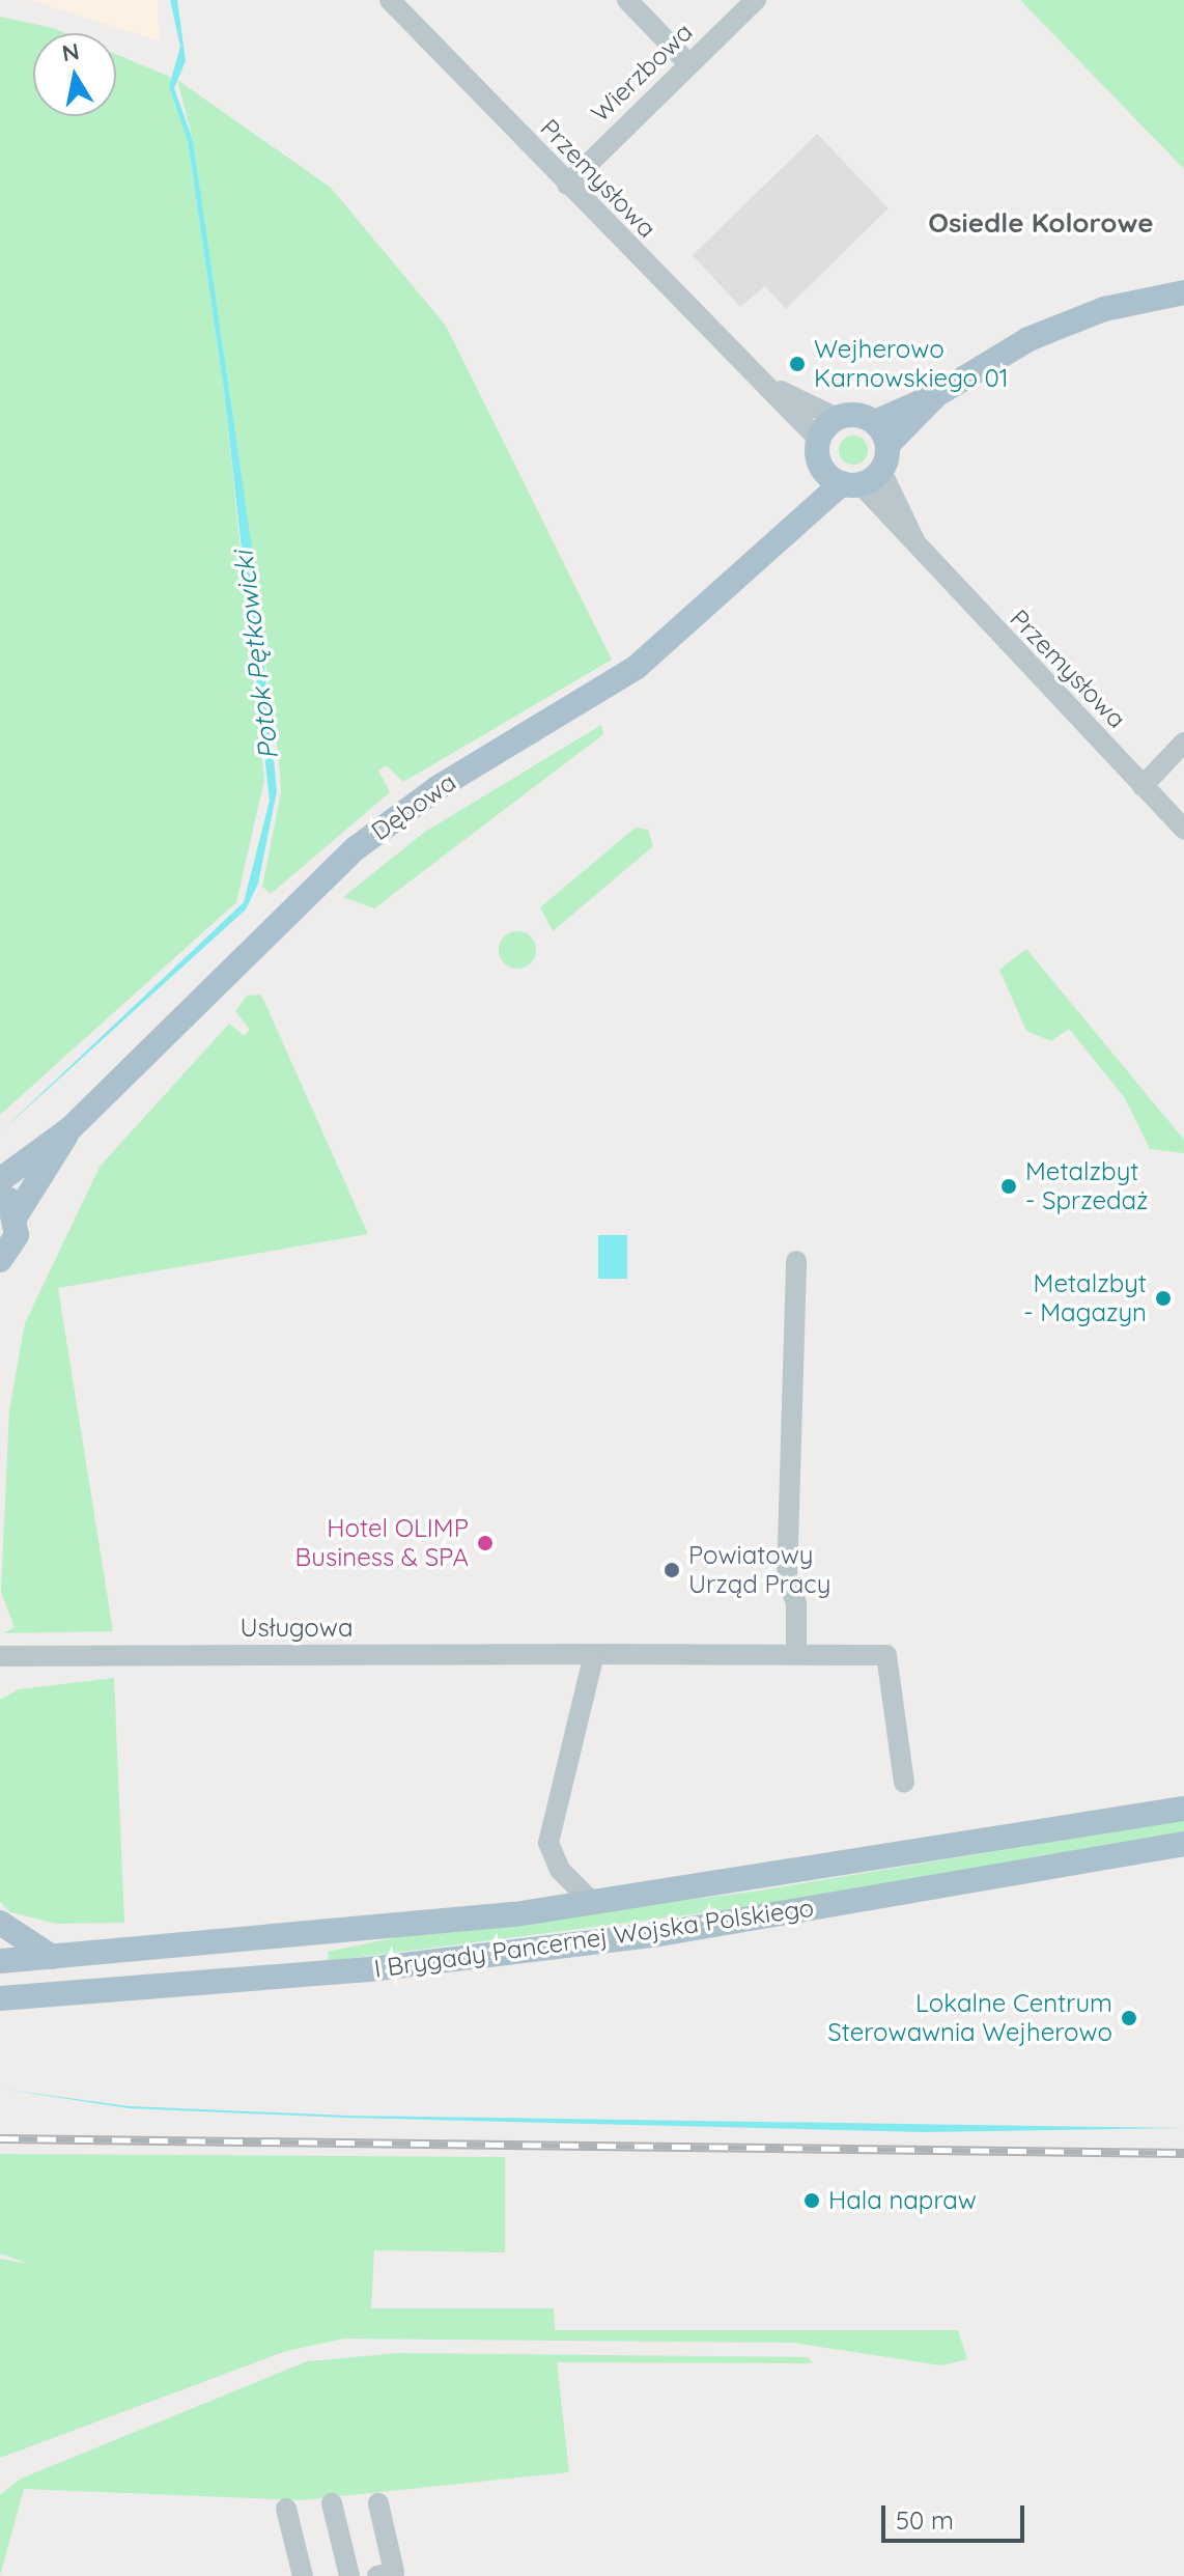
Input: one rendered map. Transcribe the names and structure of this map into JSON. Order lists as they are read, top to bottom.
{
  "streets": {
    "main road": ["Dębowa", "I Brygady Pancernej Wojska Polskiego"],
    "street": ["Wierzbowa", "Przemysłowa", "Usługowa"]
  },
  "crossings": [
    ["Wierzbowa", "Przemysłowa"],
    ["Przemysłowa", "Dębowa"]
  ],
  "districts": ["Osiedle Kolorowe"],
  "water": ["Potok Pętkowicki"],
  "places": [
    "Wejherowo Karnowskiego 01",
    "Metalzbyt - Sprzedaż",
    "Metalzbyt - Magazyn",
    "Hotel OLIMP Business & SPA",
    "Powiatowy Urząd Pracy",
    "Lokalne Centrum Sterowawnia Wejherowo",
    "Hala napraw"
  ],
  "scale_bar": "50 m",
  "north": "top"
}
